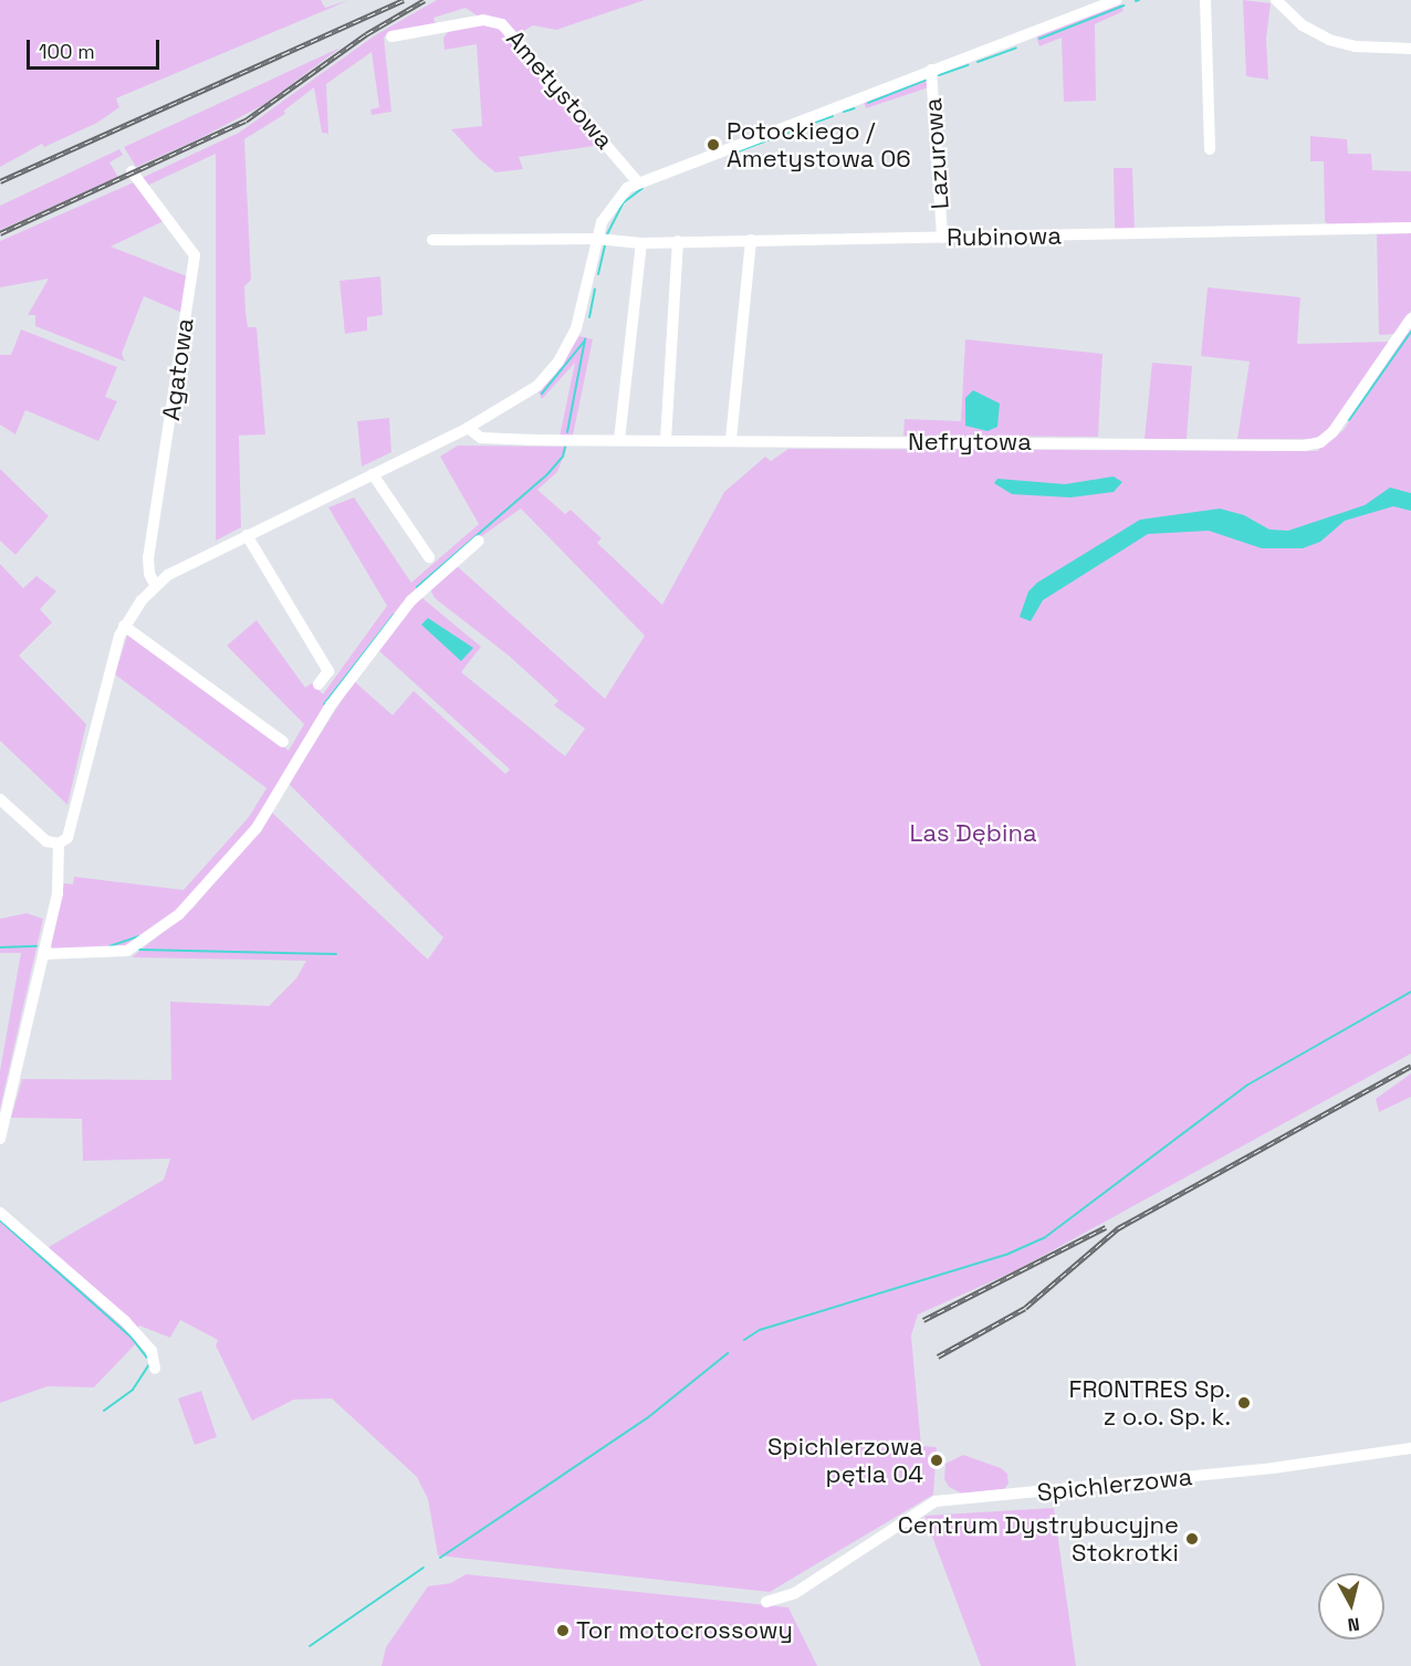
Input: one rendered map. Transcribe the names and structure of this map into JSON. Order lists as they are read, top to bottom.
{
  "streets": {
    "street": [
      "Ametystowa",
      "Lazurowa",
      "Rubinowa",
      "Agatowa",
      "Nefrytowa",
      "Spichlerzowa"
    ]
  },
  "crossings": [
    ["Lazurowa", "Rubinowa"]
  ],
  "parks": ["Las Dębina"],
  "places": [
    "Potockiego / Ametystowa 06",
    "FRONTRES Sp. z o.o. Sp. k.",
    "Spichlerzowa pętla 04",
    "Centrum Dystrybucyjne Stokrotki",
    "Tor motocrossowy"
  ],
  "scale_bar": "100 m",
  "north": "bottom"
}
